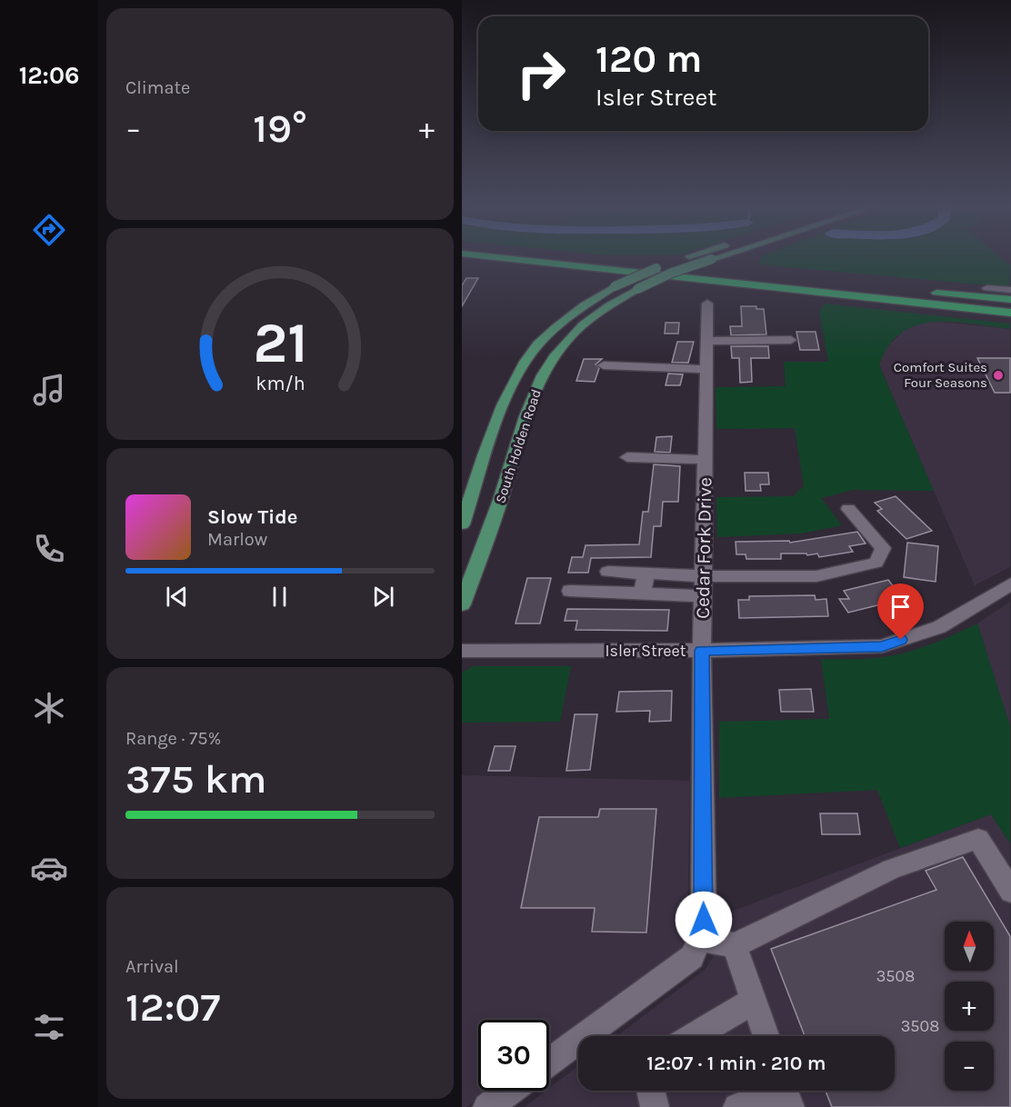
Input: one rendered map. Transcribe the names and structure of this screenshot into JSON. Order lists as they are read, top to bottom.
{
  "streets": {
    "main road": ["South Holden Road"],
    "street": ["Cedar Fork Drive", "Isler Street"]
  },
  "crossings": [
    ["Cedar Fork Drive", "Isler Street"]
  ],
  "places": ["Comfort Suites Four Seasons"],
  "house_numbers": ["3508", "3508"],
  "north": "top",
  "page": {
    "tabs": "12:06",
    "tile": [
      "Climate",
      ["Range · 75%", "375 km"],
      ["Arrival", "12:07"]
    ],
    "turn": ["120 m", "Isler Street"],
    "heat": ["−", "19°", "+"],
    "song": ["Slow Tide", "Marlow"],
    "map_buttons": ["+", "−"],
    "limit": "30",
    "trip": "12:07 · 1 min · 210 m",
    "gauge": ["21", "km/h"]
  }
}
